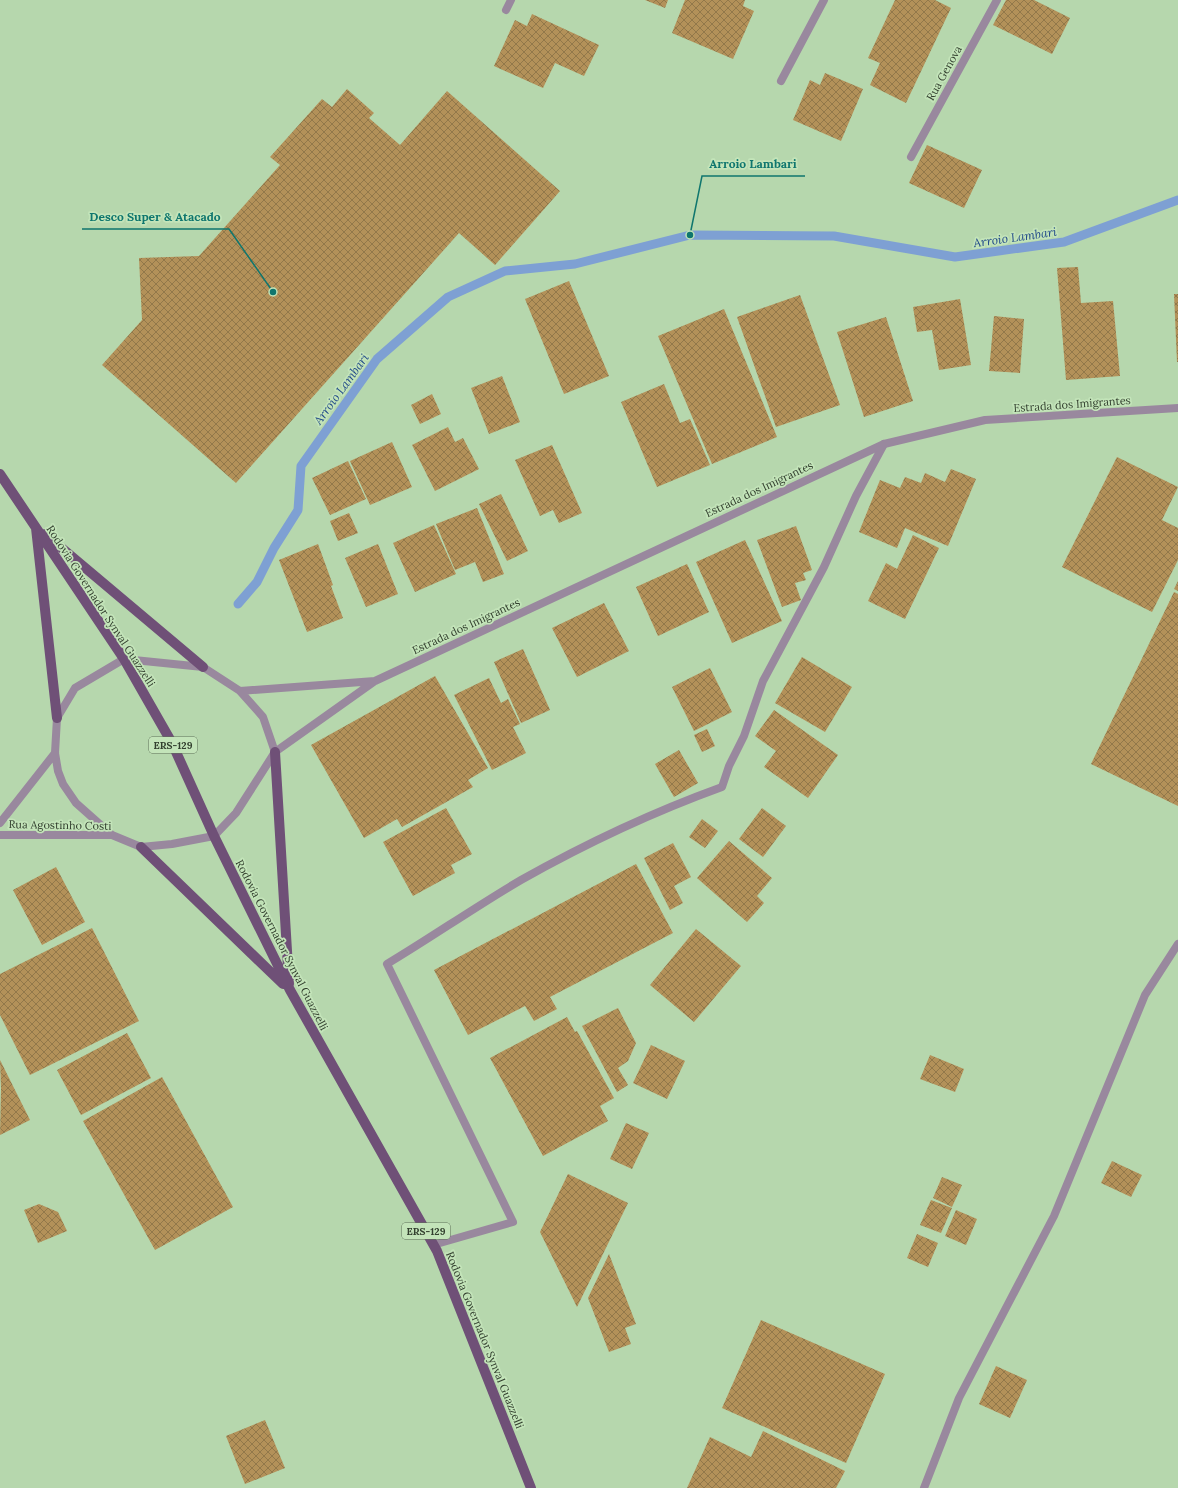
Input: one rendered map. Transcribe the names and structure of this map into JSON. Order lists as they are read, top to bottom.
{
  "streets": {
    "main road": ["Rodovia Governador Synval Guazzelli", "ERS-129"],
    "street": ["Rua Genova", "Estrada dos Imigrantes", "Rua Agostinho Costi"]
  },
  "crossings": [
    ["Rodovia Governador Synval Guazzelli", "Rua Agostinho Costi"]
  ],
  "water": ["Arroio Lambari"],
  "places": ["Arroio Lambari", "Desco Super & Atacado"]
}
